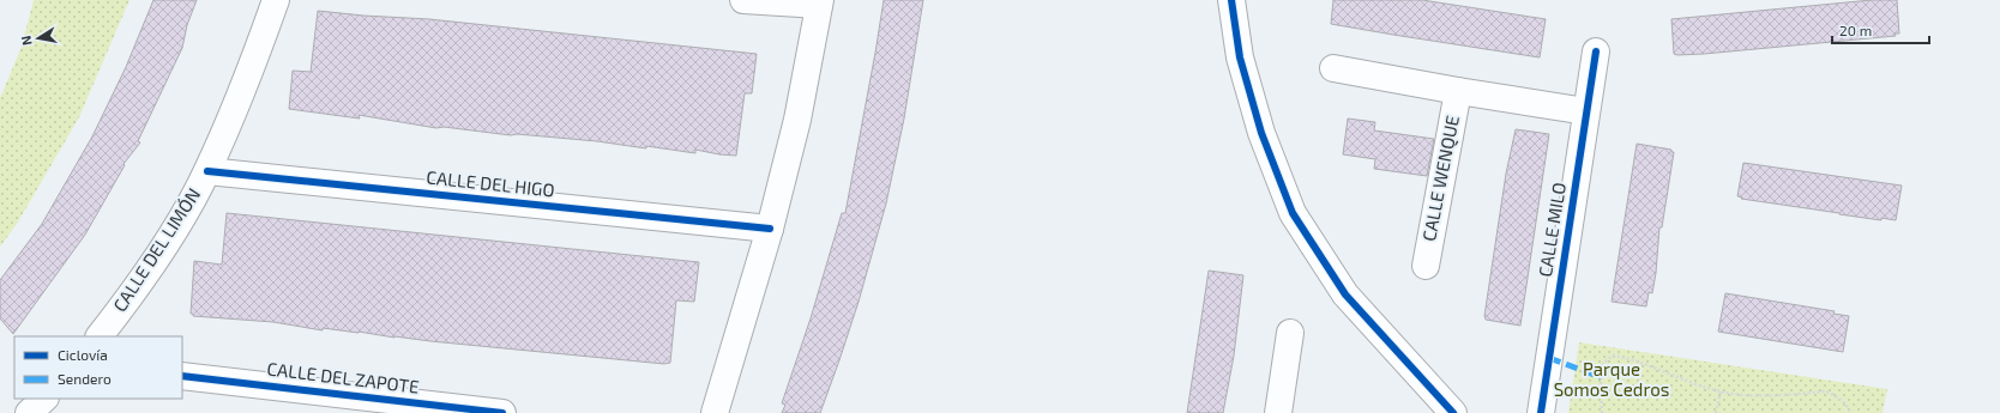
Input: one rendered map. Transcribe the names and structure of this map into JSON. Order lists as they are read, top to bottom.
{
  "streets": {
    "street": [
      "CALLE WENQUE",
      "CALLE DEL HIGO",
      "CALLE MILO",
      "CALLE DEL LIMÓN",
      "CALLE DEL ZAPOTE"
    ]
  },
  "crossings": [
    ["CALLE WENQUE", "CALLE MILO"],
    ["CALLE DEL HIGO", "CALLE DEL LIMÓN"]
  ],
  "parks": ["Parque Somos Cedros"],
  "legend": ["Ciclovía", "Sendero"],
  "scale_bar": "20 m",
  "north": "left"
}
